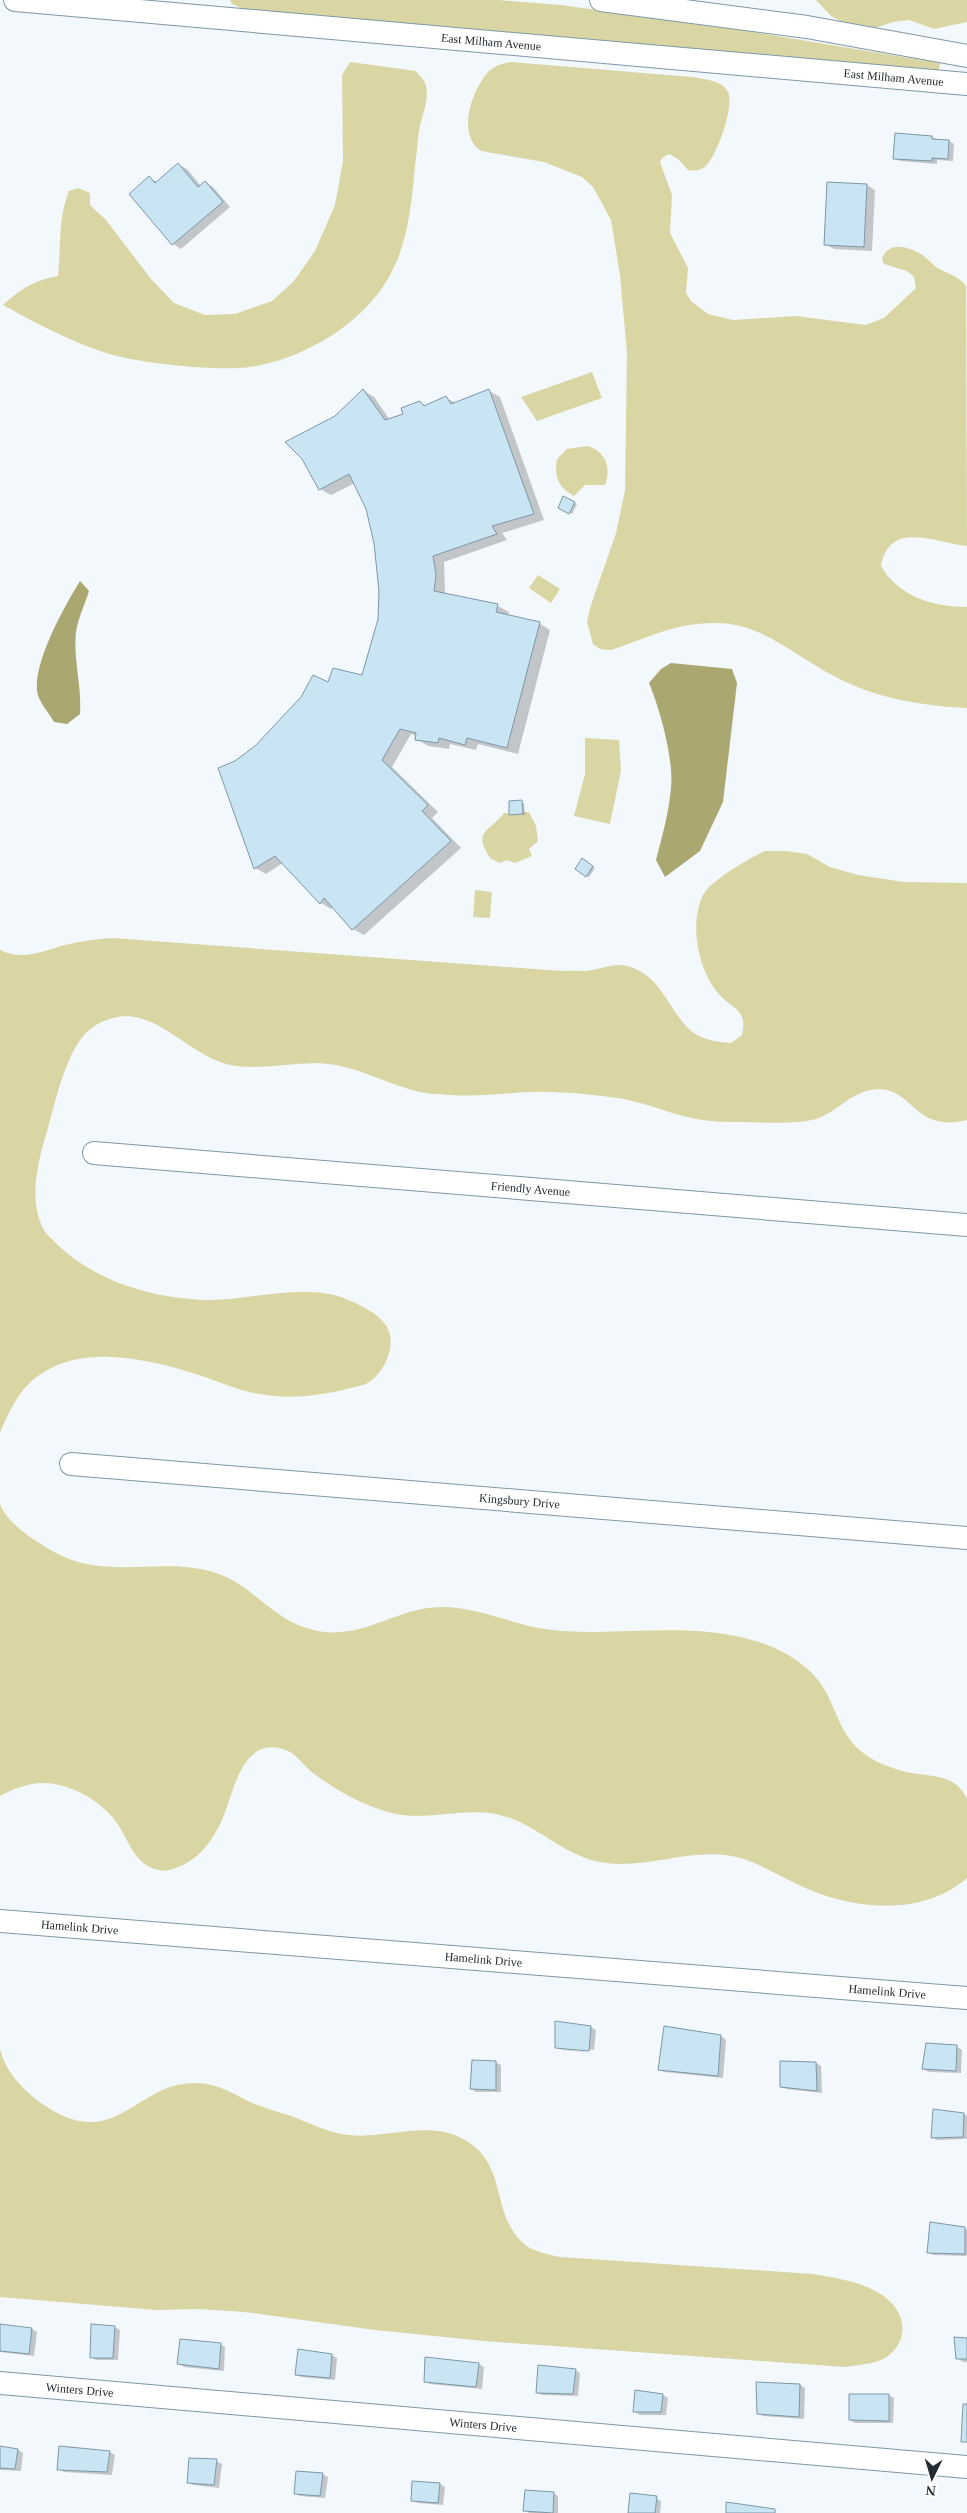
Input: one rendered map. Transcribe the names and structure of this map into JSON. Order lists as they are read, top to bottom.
{
  "streets": {
    "street": [
      "East Milham Avenue",
      "Friendly Avenue",
      "Kingsbury Drive",
      "Hamelink Drive",
      "Winters Drive"
    ]
  },
  "north": "bottom"
}
